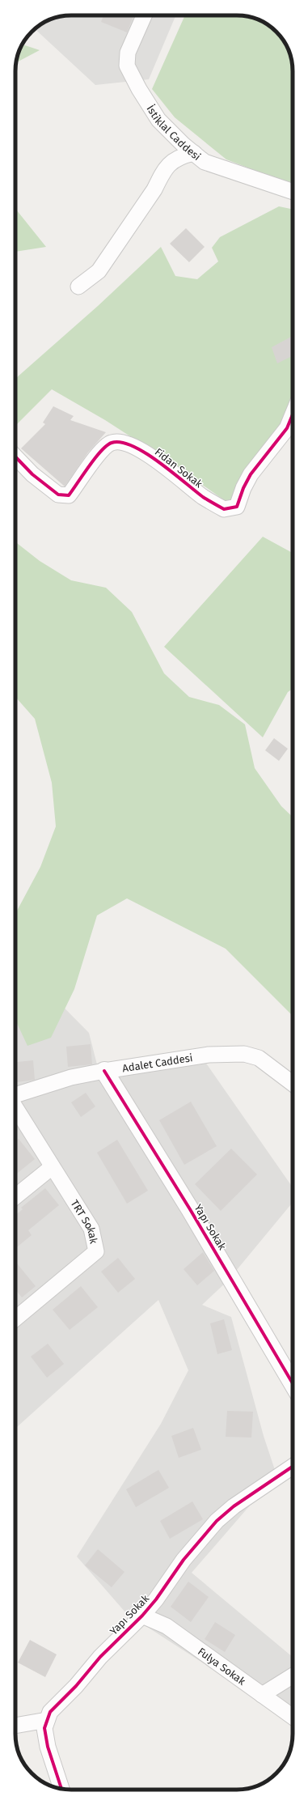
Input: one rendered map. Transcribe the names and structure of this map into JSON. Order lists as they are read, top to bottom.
{
  "streets": {
    "street": [
      "İstiklal Caddesi",
      "Fidan Sokak",
      "Adalet Caddesi",
      "TRT Sokak",
      "Yapı Sokak",
      "Fulya Sokak"
    ]
  },
  "crossings": [
    ["Adalet Caddesi", "Yapı Sokak"],
    ["Yapı Sokak", "Fulya Sokak"]
  ]
}
